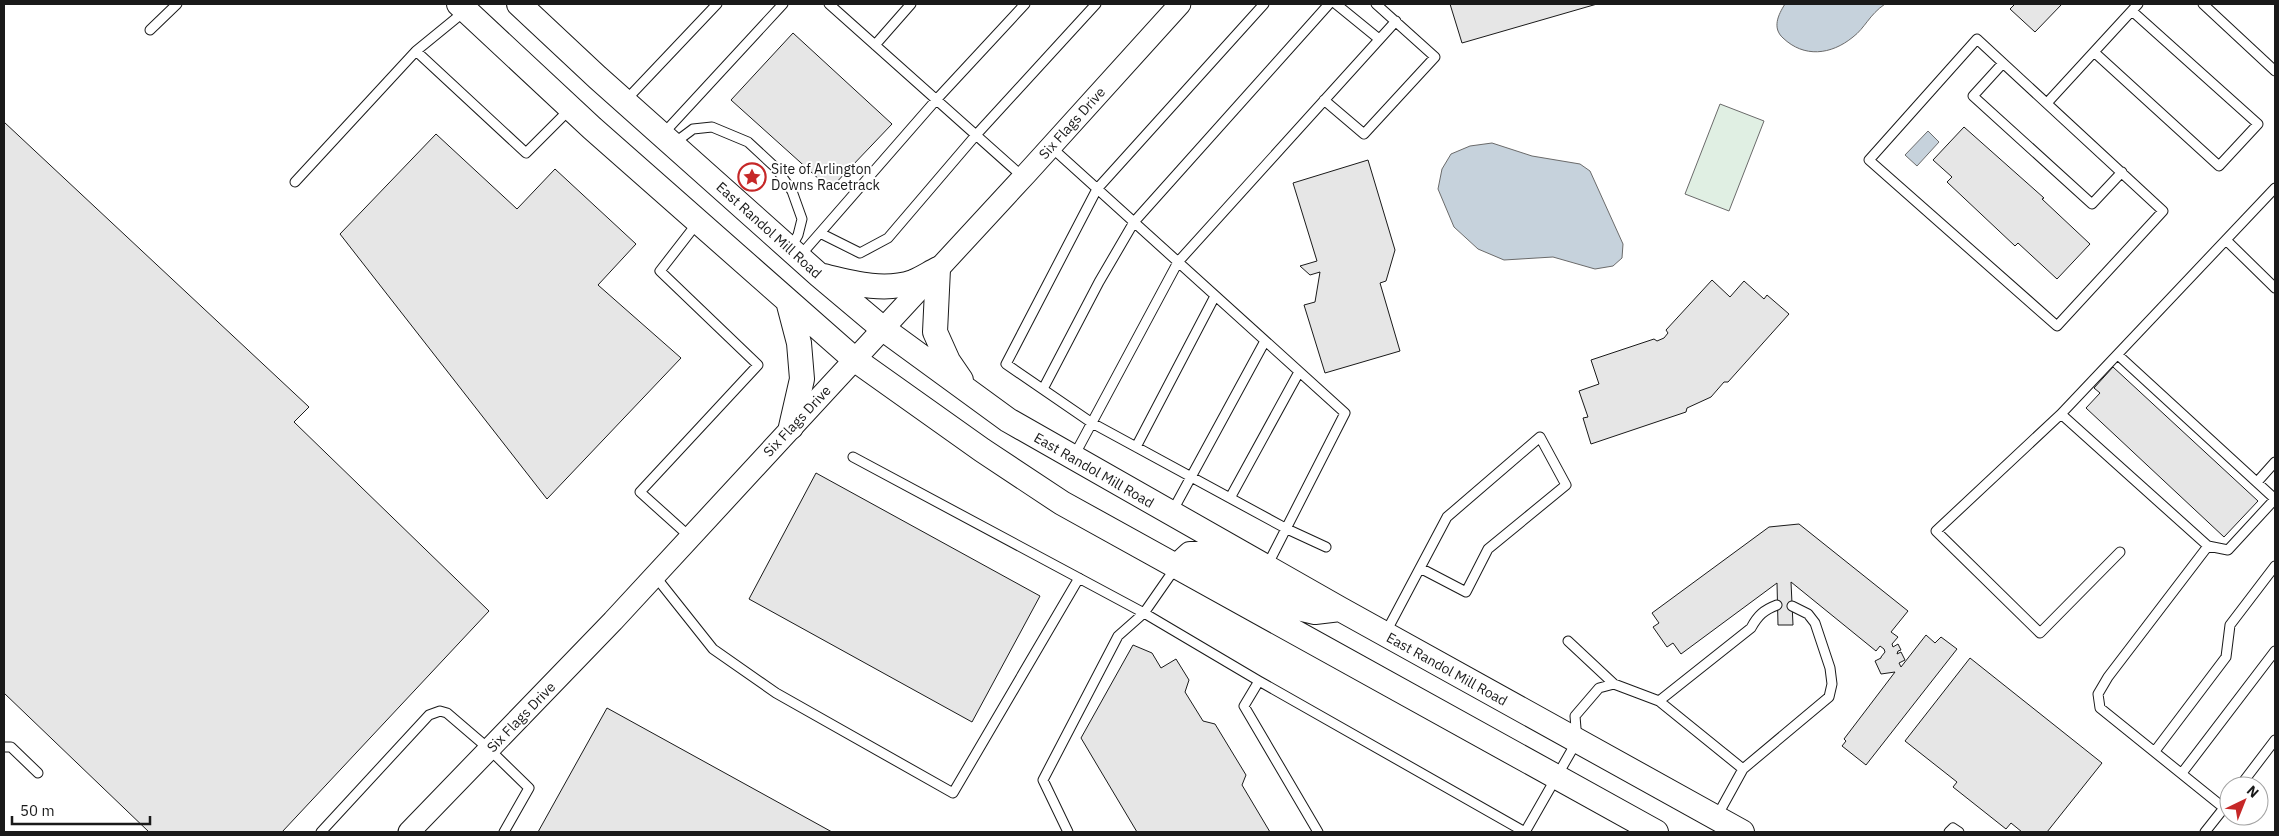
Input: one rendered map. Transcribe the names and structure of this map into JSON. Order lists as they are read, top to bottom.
{
  "streets": {
    "main road": ["East Randol Mill Road"],
    "street": ["Six Flags Drive"]
  },
  "crossings": [
    ["Six Flags Drive", "East Randol Mill Road"]
  ],
  "places": {
    "place": ["Site of Arlington Downs Racetrack"]
  },
  "scale_bar": "50 m",
  "north": "top right"
}
